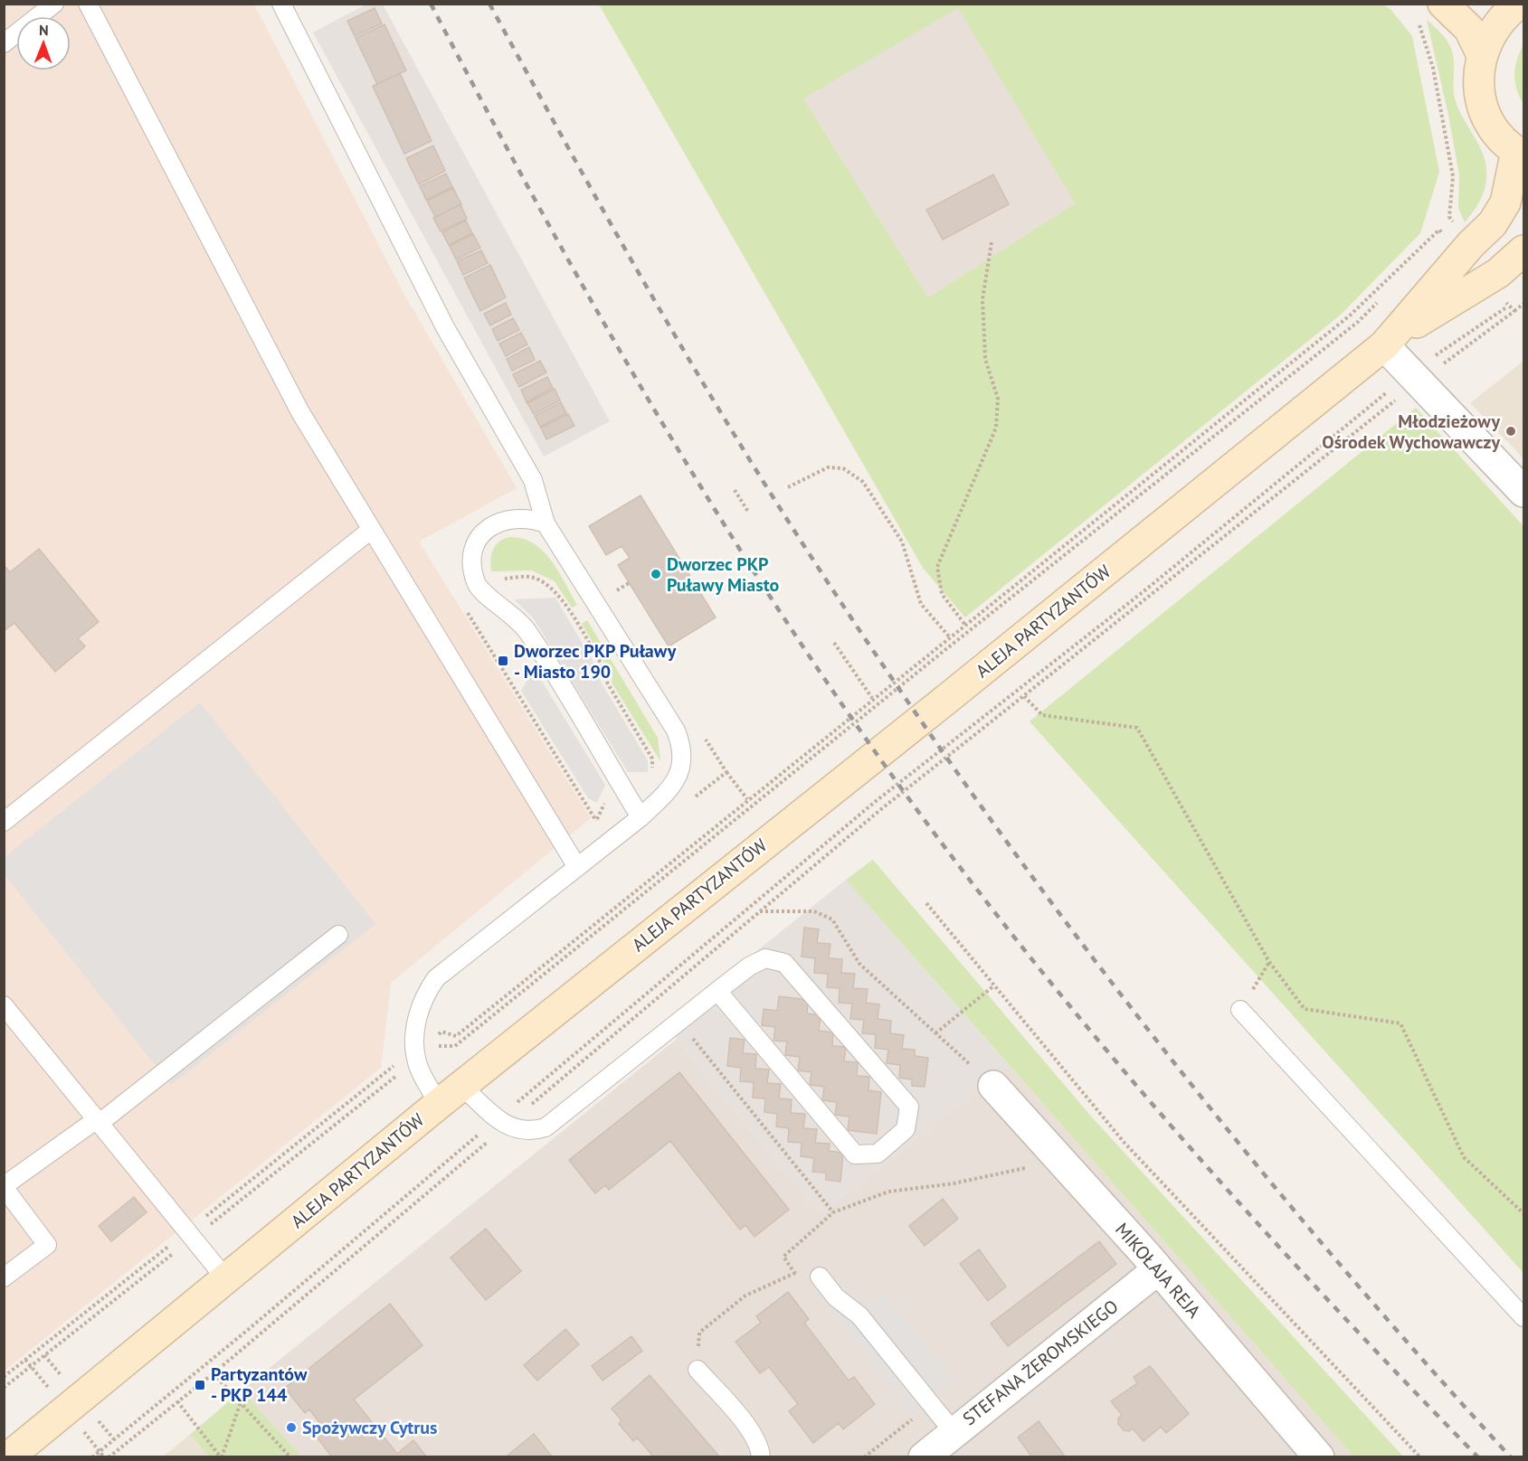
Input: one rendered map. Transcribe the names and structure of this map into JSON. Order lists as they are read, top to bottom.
{
  "streets": {
    "main road": ["ALEJA PARTYZANTÓW"],
    "street": ["MIKOŁAJA REJA", "STEFANA ŻEROMSKIEGO"]
  },
  "crossings": [
    ["MIKOŁAJA REJA", "STEFANA ŻEROMSKIEGO"]
  ],
  "places": {
    "other": ["Młodzieżowy Ośrodek Wychowawczy", "Dworzec PKP Puławy Miasto", "Spożywczy Cytrus"],
    "transit": ["Dworzec PKP Puławy - Miasto 190", "Partyzantów - PKP 144"]
  },
  "north": "top"
}
